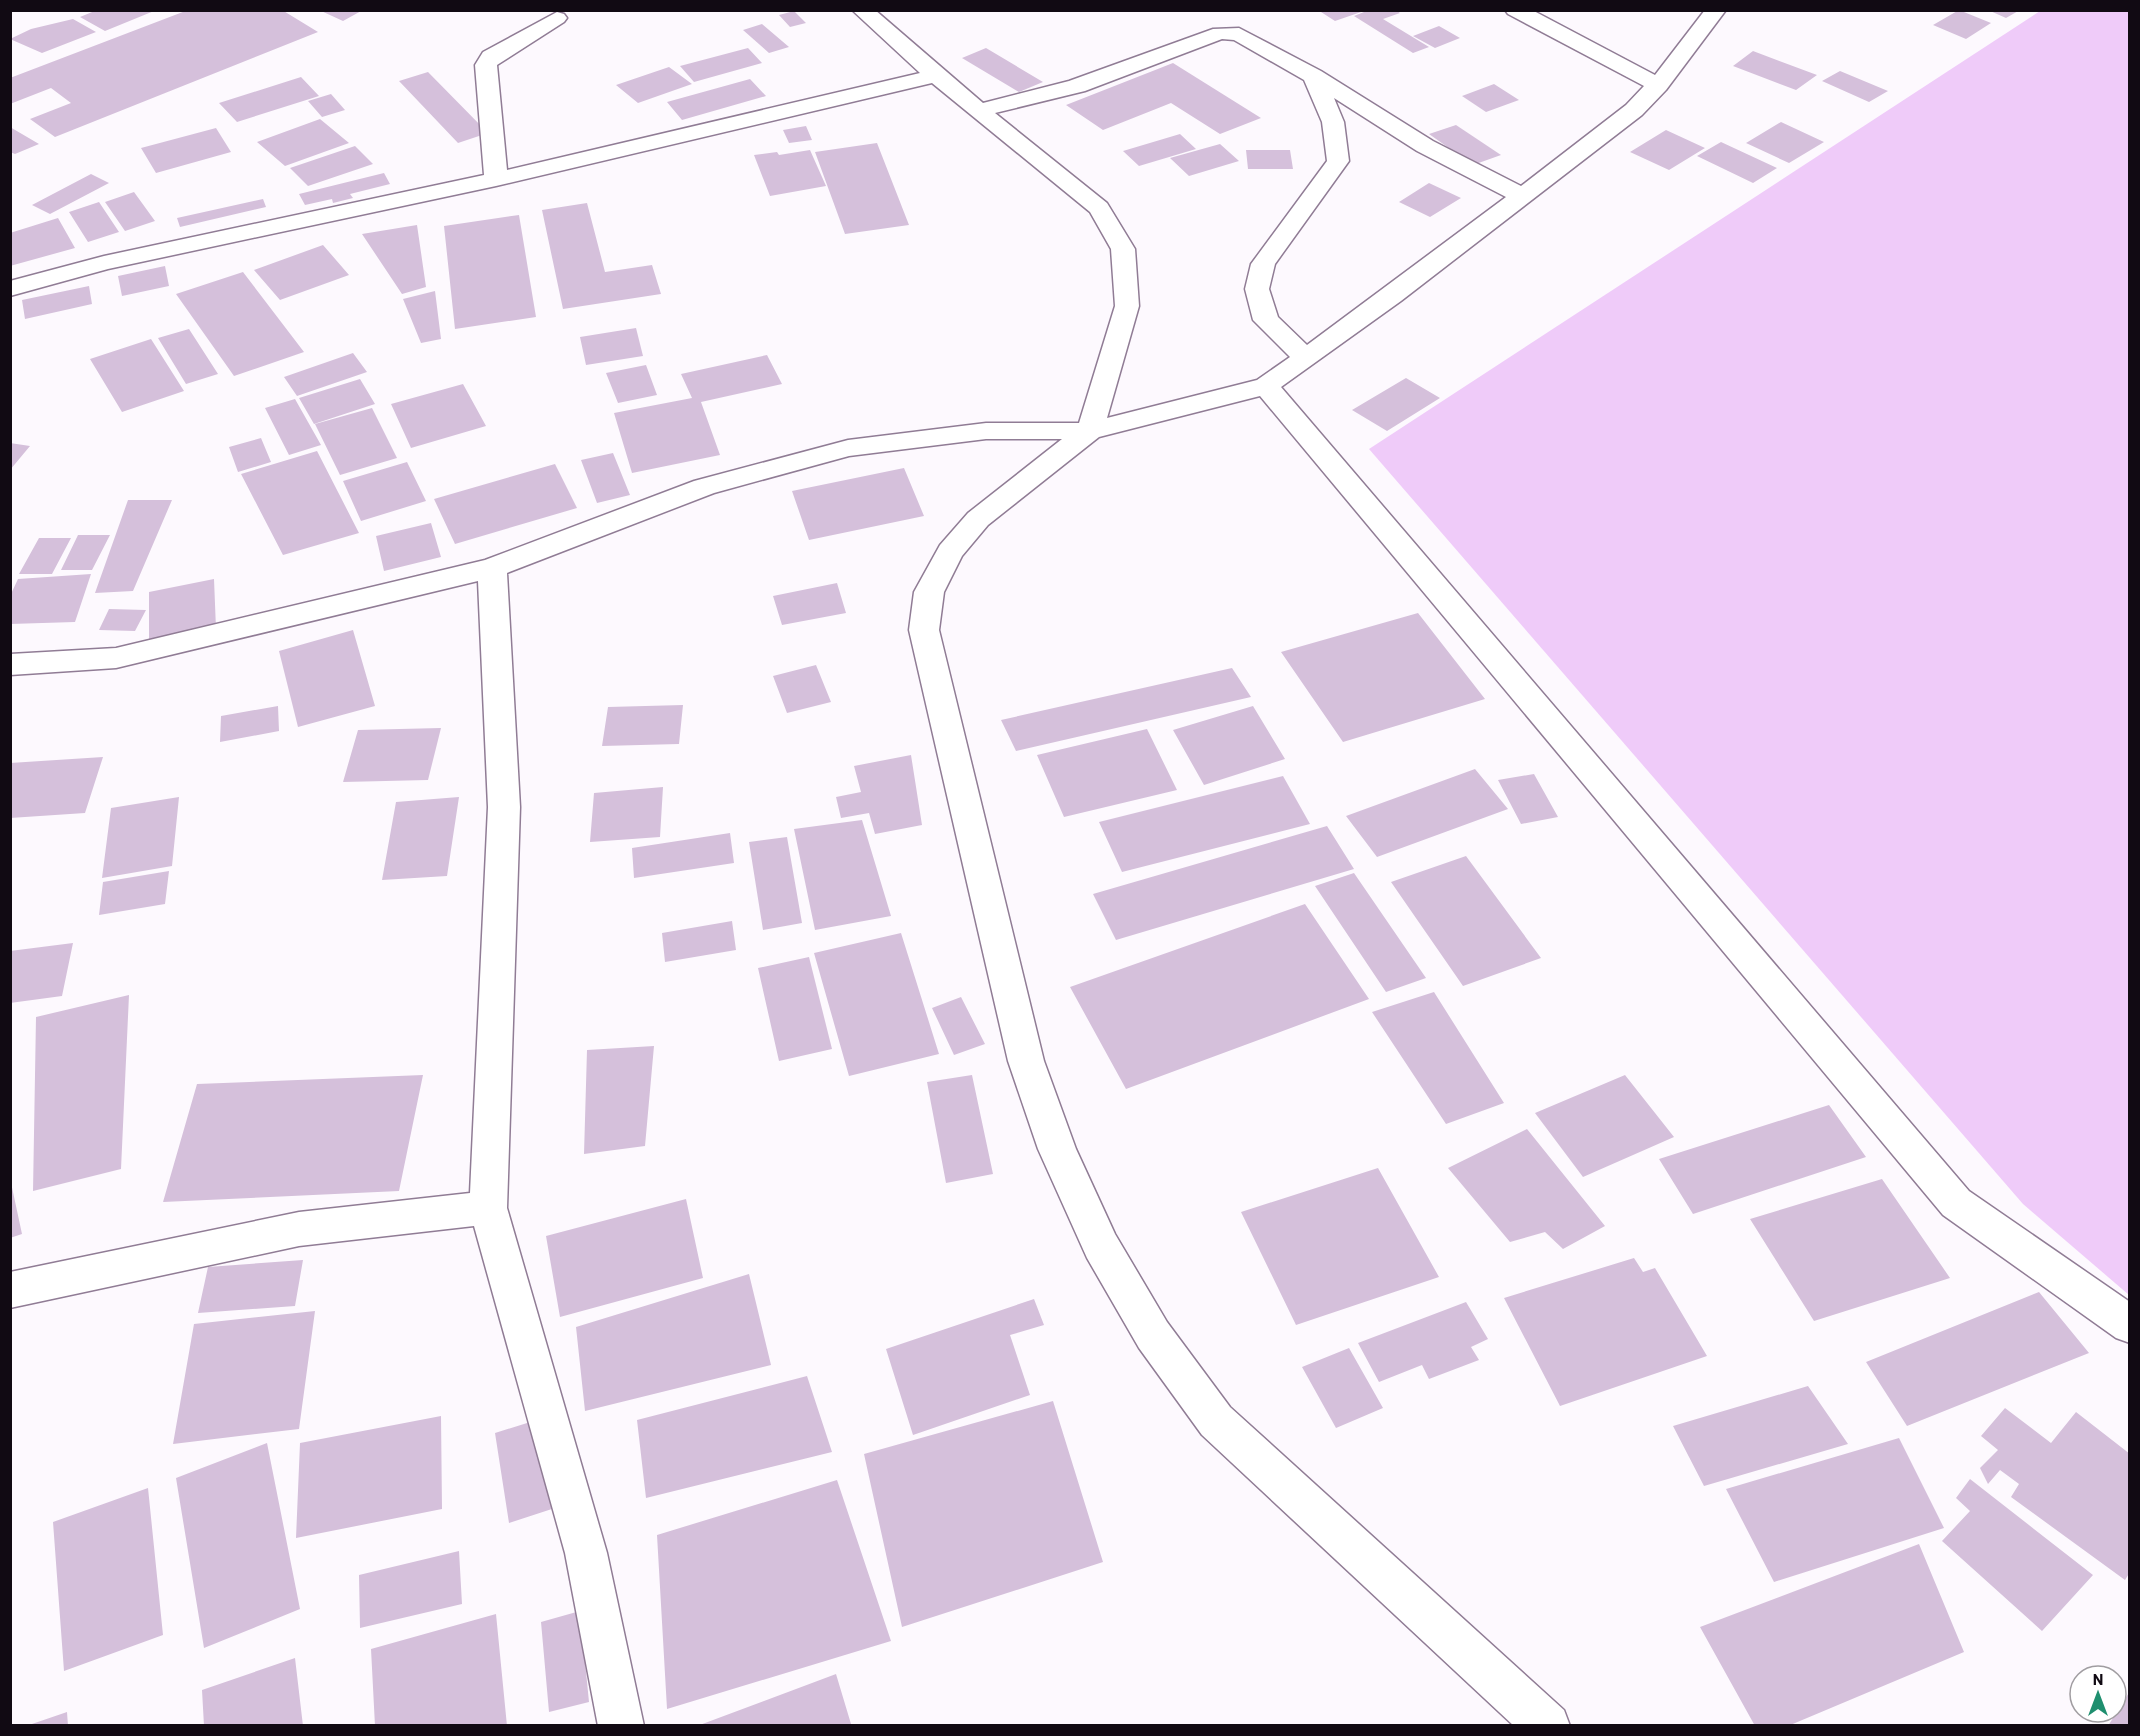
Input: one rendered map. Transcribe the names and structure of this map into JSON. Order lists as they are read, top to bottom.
{
  "north": "top"
}
